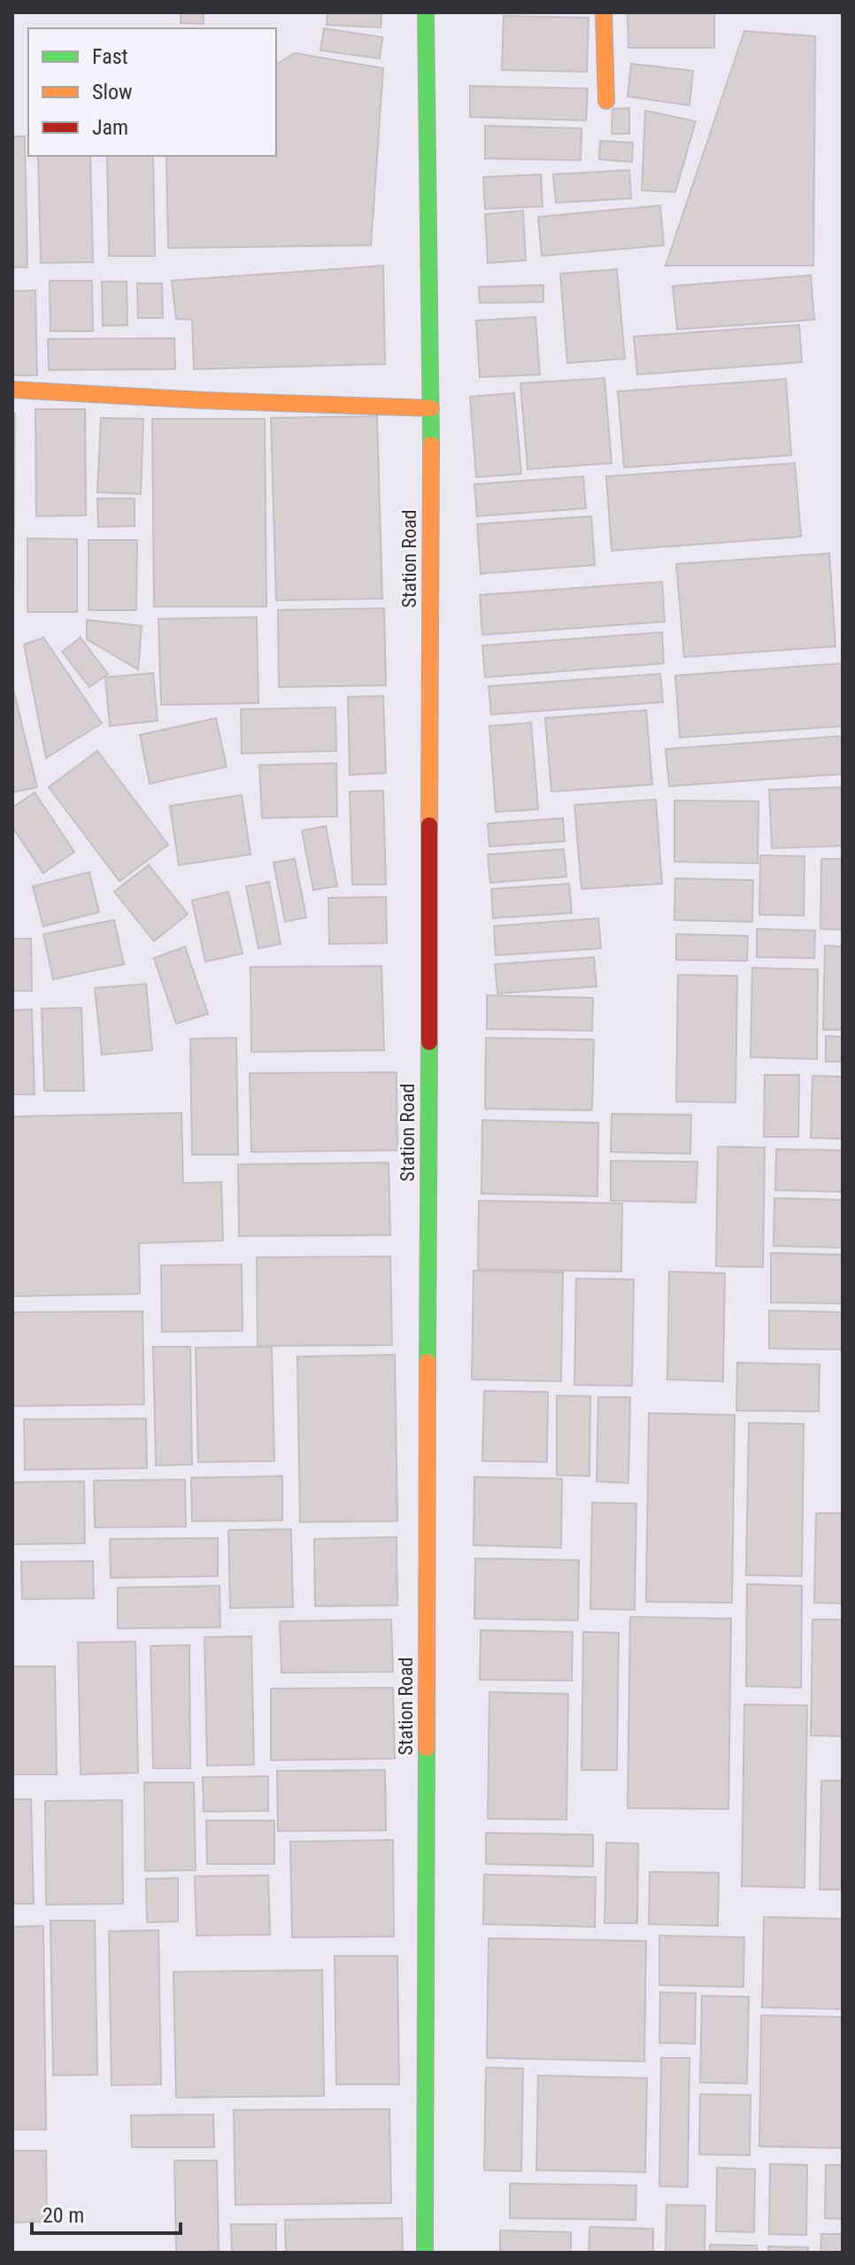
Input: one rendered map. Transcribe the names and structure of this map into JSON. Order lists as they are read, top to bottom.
{
  "streets": {
    "street": ["Station Road"]
  },
  "legend": ["Fast", "Slow", "Jam"],
  "scale_bar": "20 m"
}
